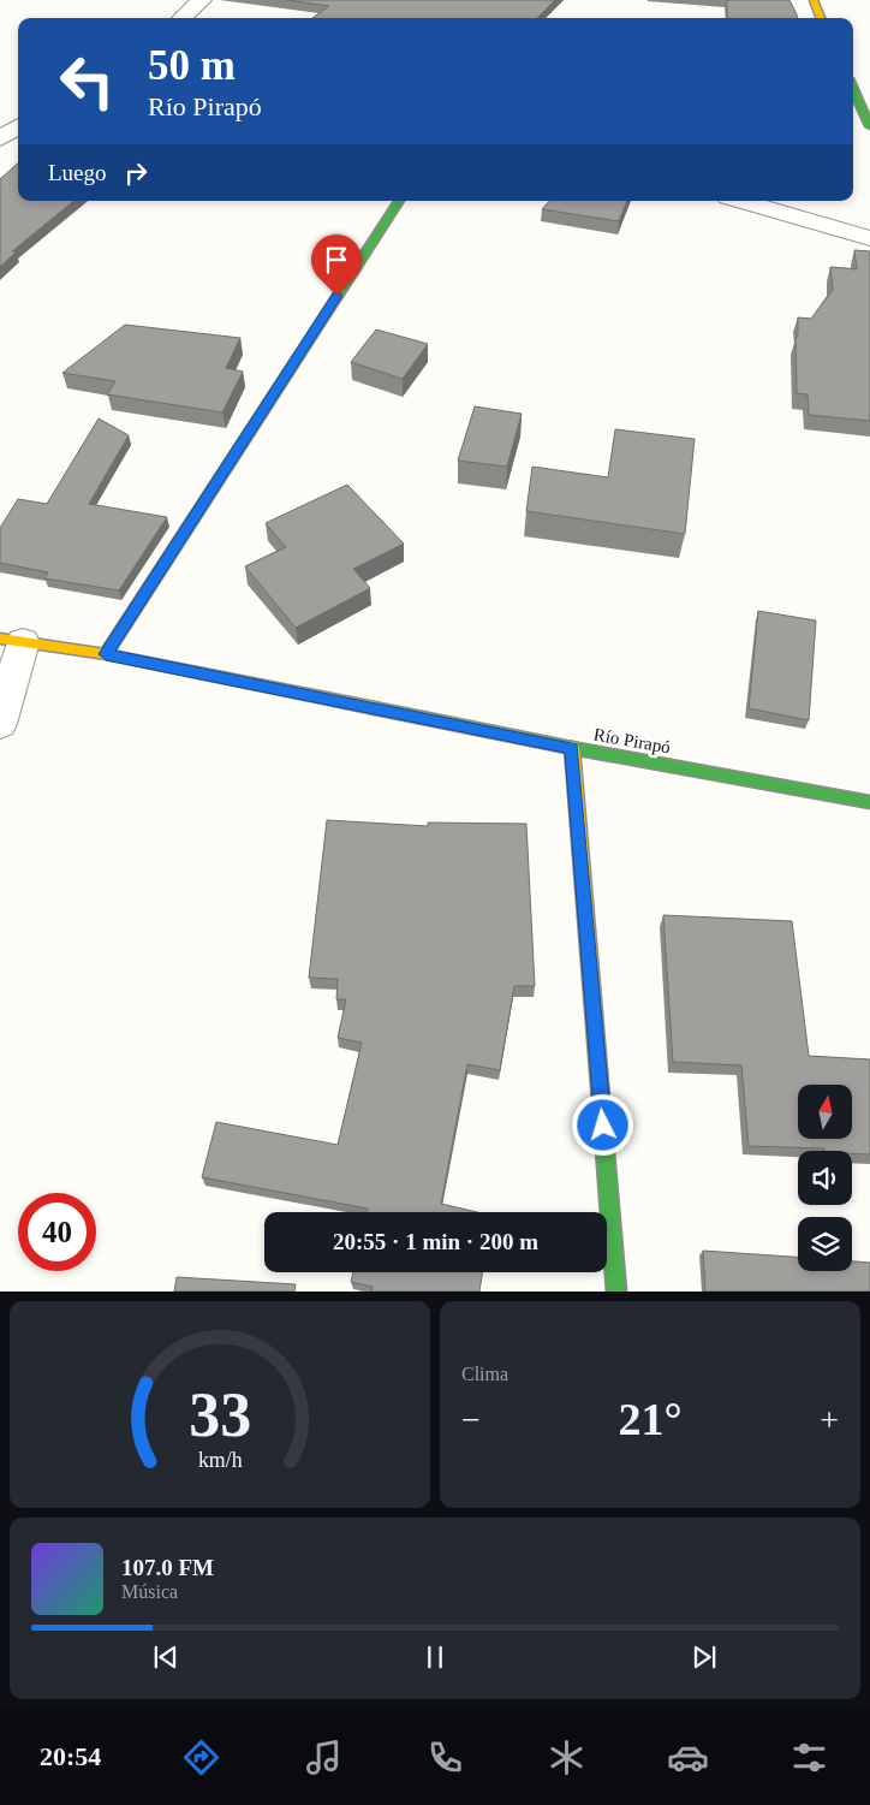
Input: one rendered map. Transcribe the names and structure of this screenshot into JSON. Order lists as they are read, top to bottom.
{
  "streets": {
    "main road": ["Río Pirapó"]
  },
  "north": "top",
  "page": {
    "turn": ["50 m", "Río Pirapó"],
    "then": "Luego",
    "limit": "40",
    "trip": "20:55 · 1 min · 200 m",
    "tile": "Clima",
    "heat": ["−", "21°", "+"],
    "song": ["107.0 FM", "Música"],
    "tabs": "20:54",
    "gauge": ["33", "km/h"]
  }
}
